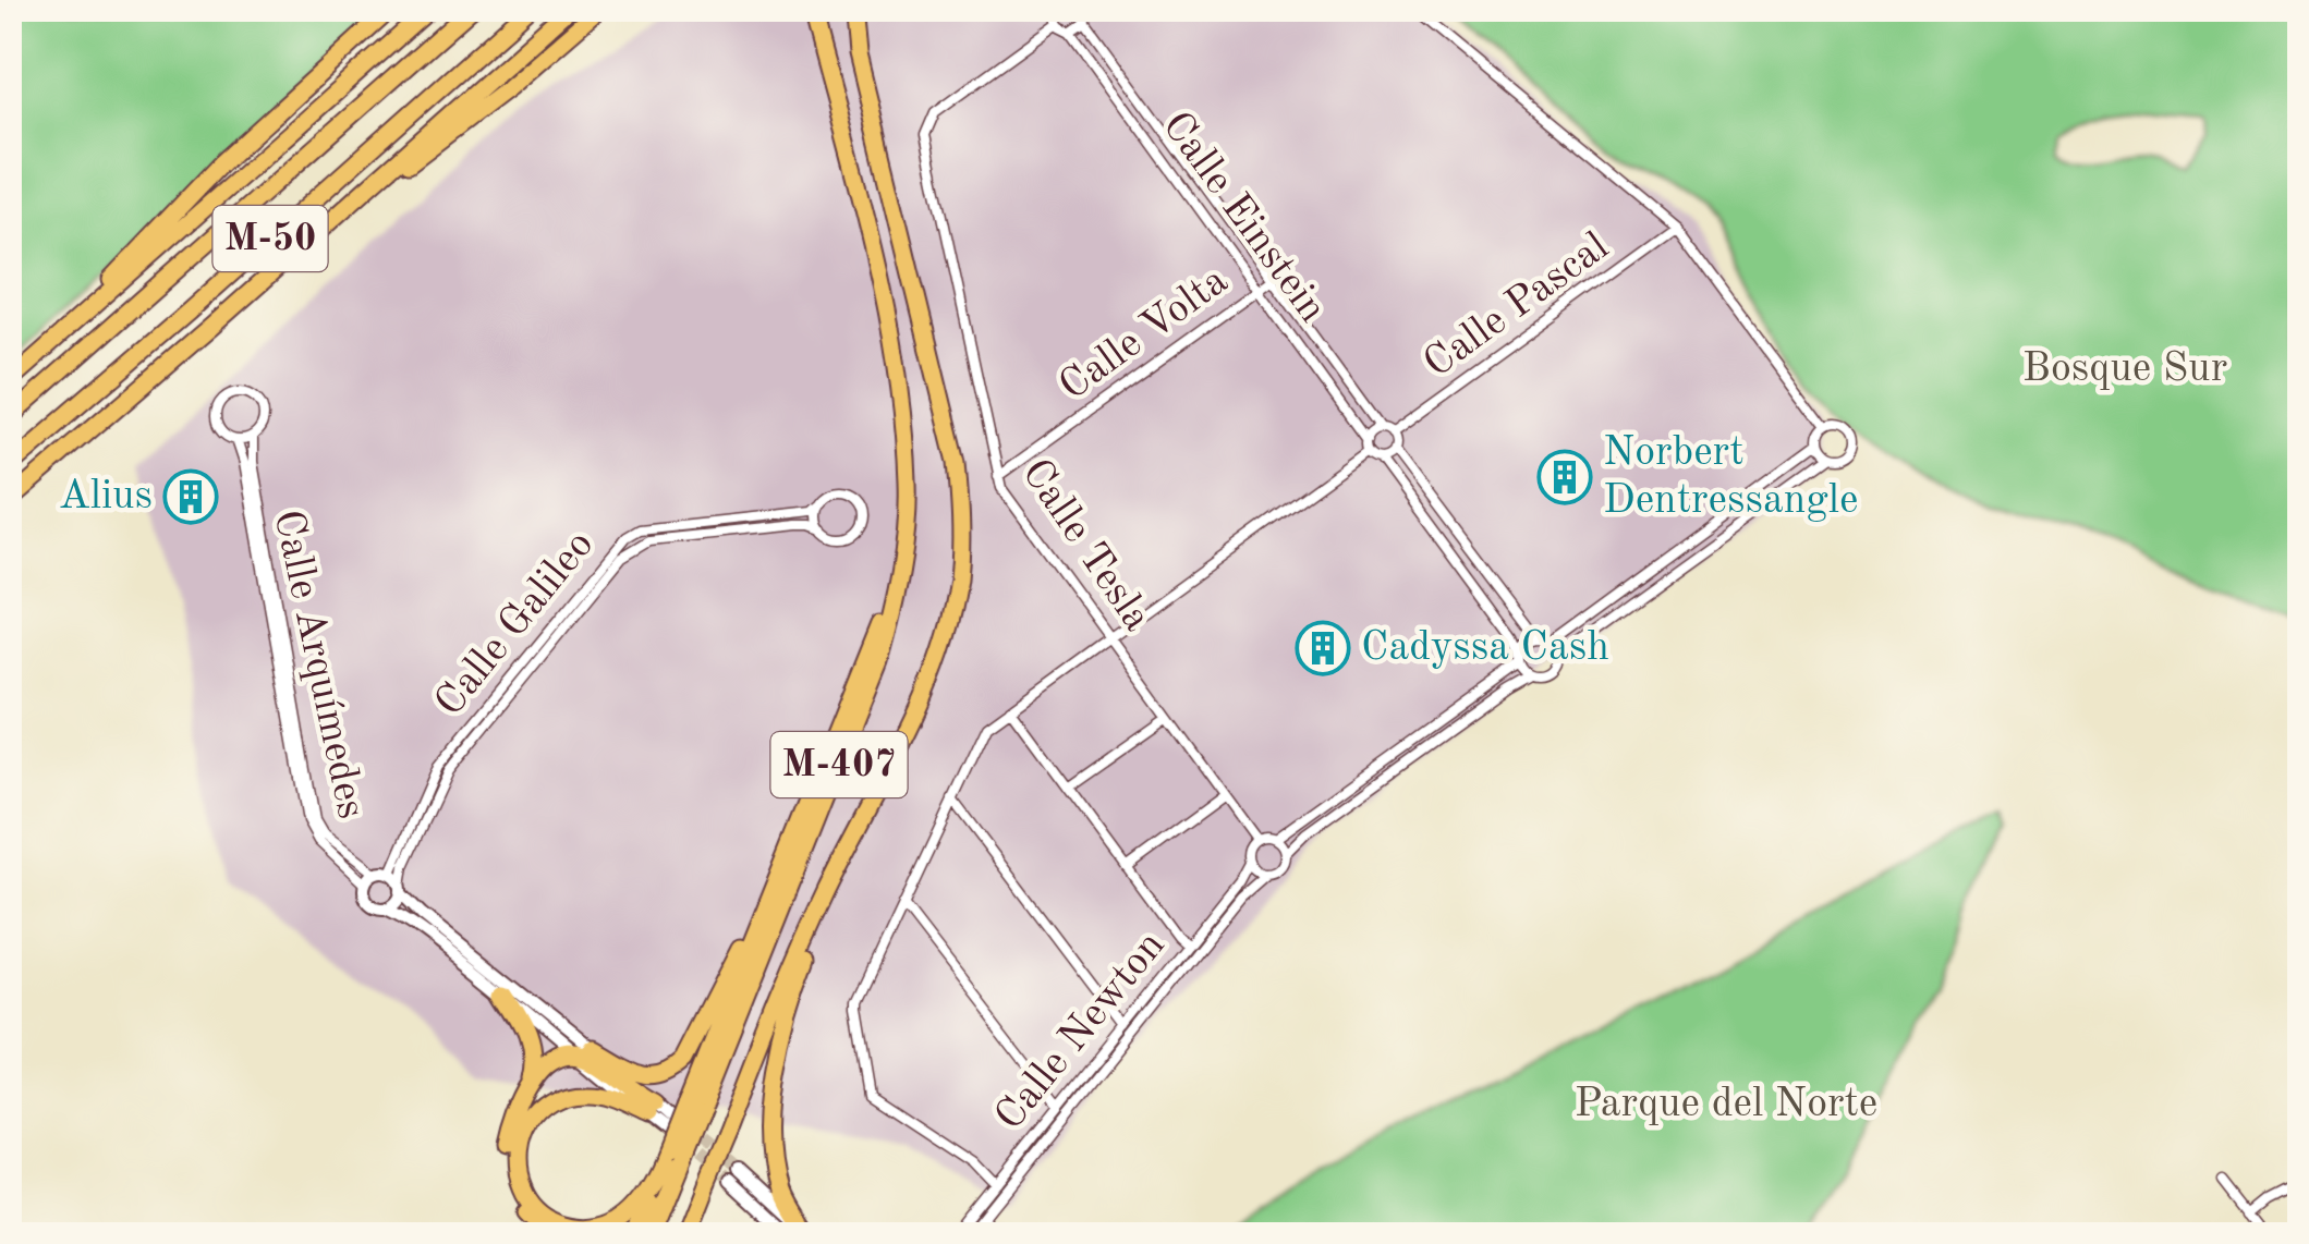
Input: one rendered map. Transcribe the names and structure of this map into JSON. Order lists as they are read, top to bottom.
{
  "streets": {
    "highway": ["M-50", "M-407"],
    "street": [
      "Calle Einstein",
      "Calle Pascal",
      "Calle Volta",
      "Calle Tesla",
      "Calle Galileo",
      "Calle Arquímedes",
      "Calle Newton"
    ]
  },
  "crossings": [
    ["Calle Einstein", "Calle Pascal"],
    ["Calle Einstein", "Calle Volta"],
    ["Calle Einstein", "Calle Tesla"],
    ["Calle Volta", "Calle Tesla"],
    ["Calle Tesla", "Calle Newton"],
    ["Calle Galileo", "Calle Arquímedes"]
  ],
  "parks": ["Bosque Sur", "Parque del Norte"],
  "places": {
    "building": ["Norbert Dentressangle", "Alius", "Cadyssa Cash"]
  }
}
